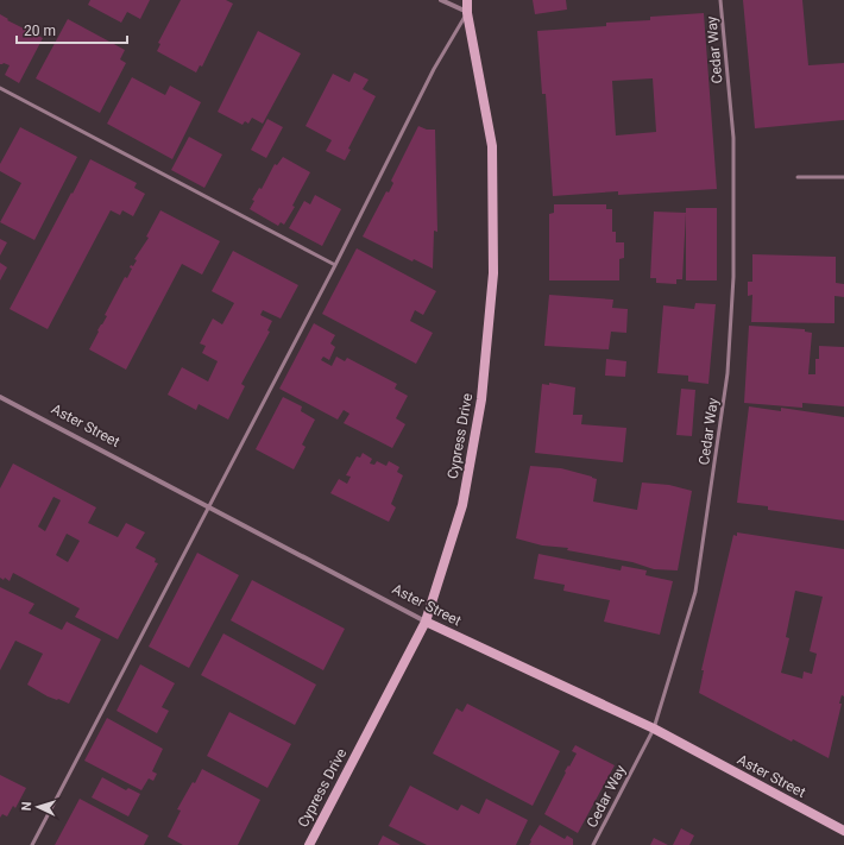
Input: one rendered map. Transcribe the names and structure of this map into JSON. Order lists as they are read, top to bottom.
{
  "streets": {
    "street": ["Aster Street", "Cypress Drive"],
    "lane": ["Cedar Way"]
  },
  "crossings": [
    ["Cedar Way", "Aster Street"],
    ["Aster Street", "Cypress Drive"]
  ],
  "scale_bar": "20 m",
  "north": "left"
}
